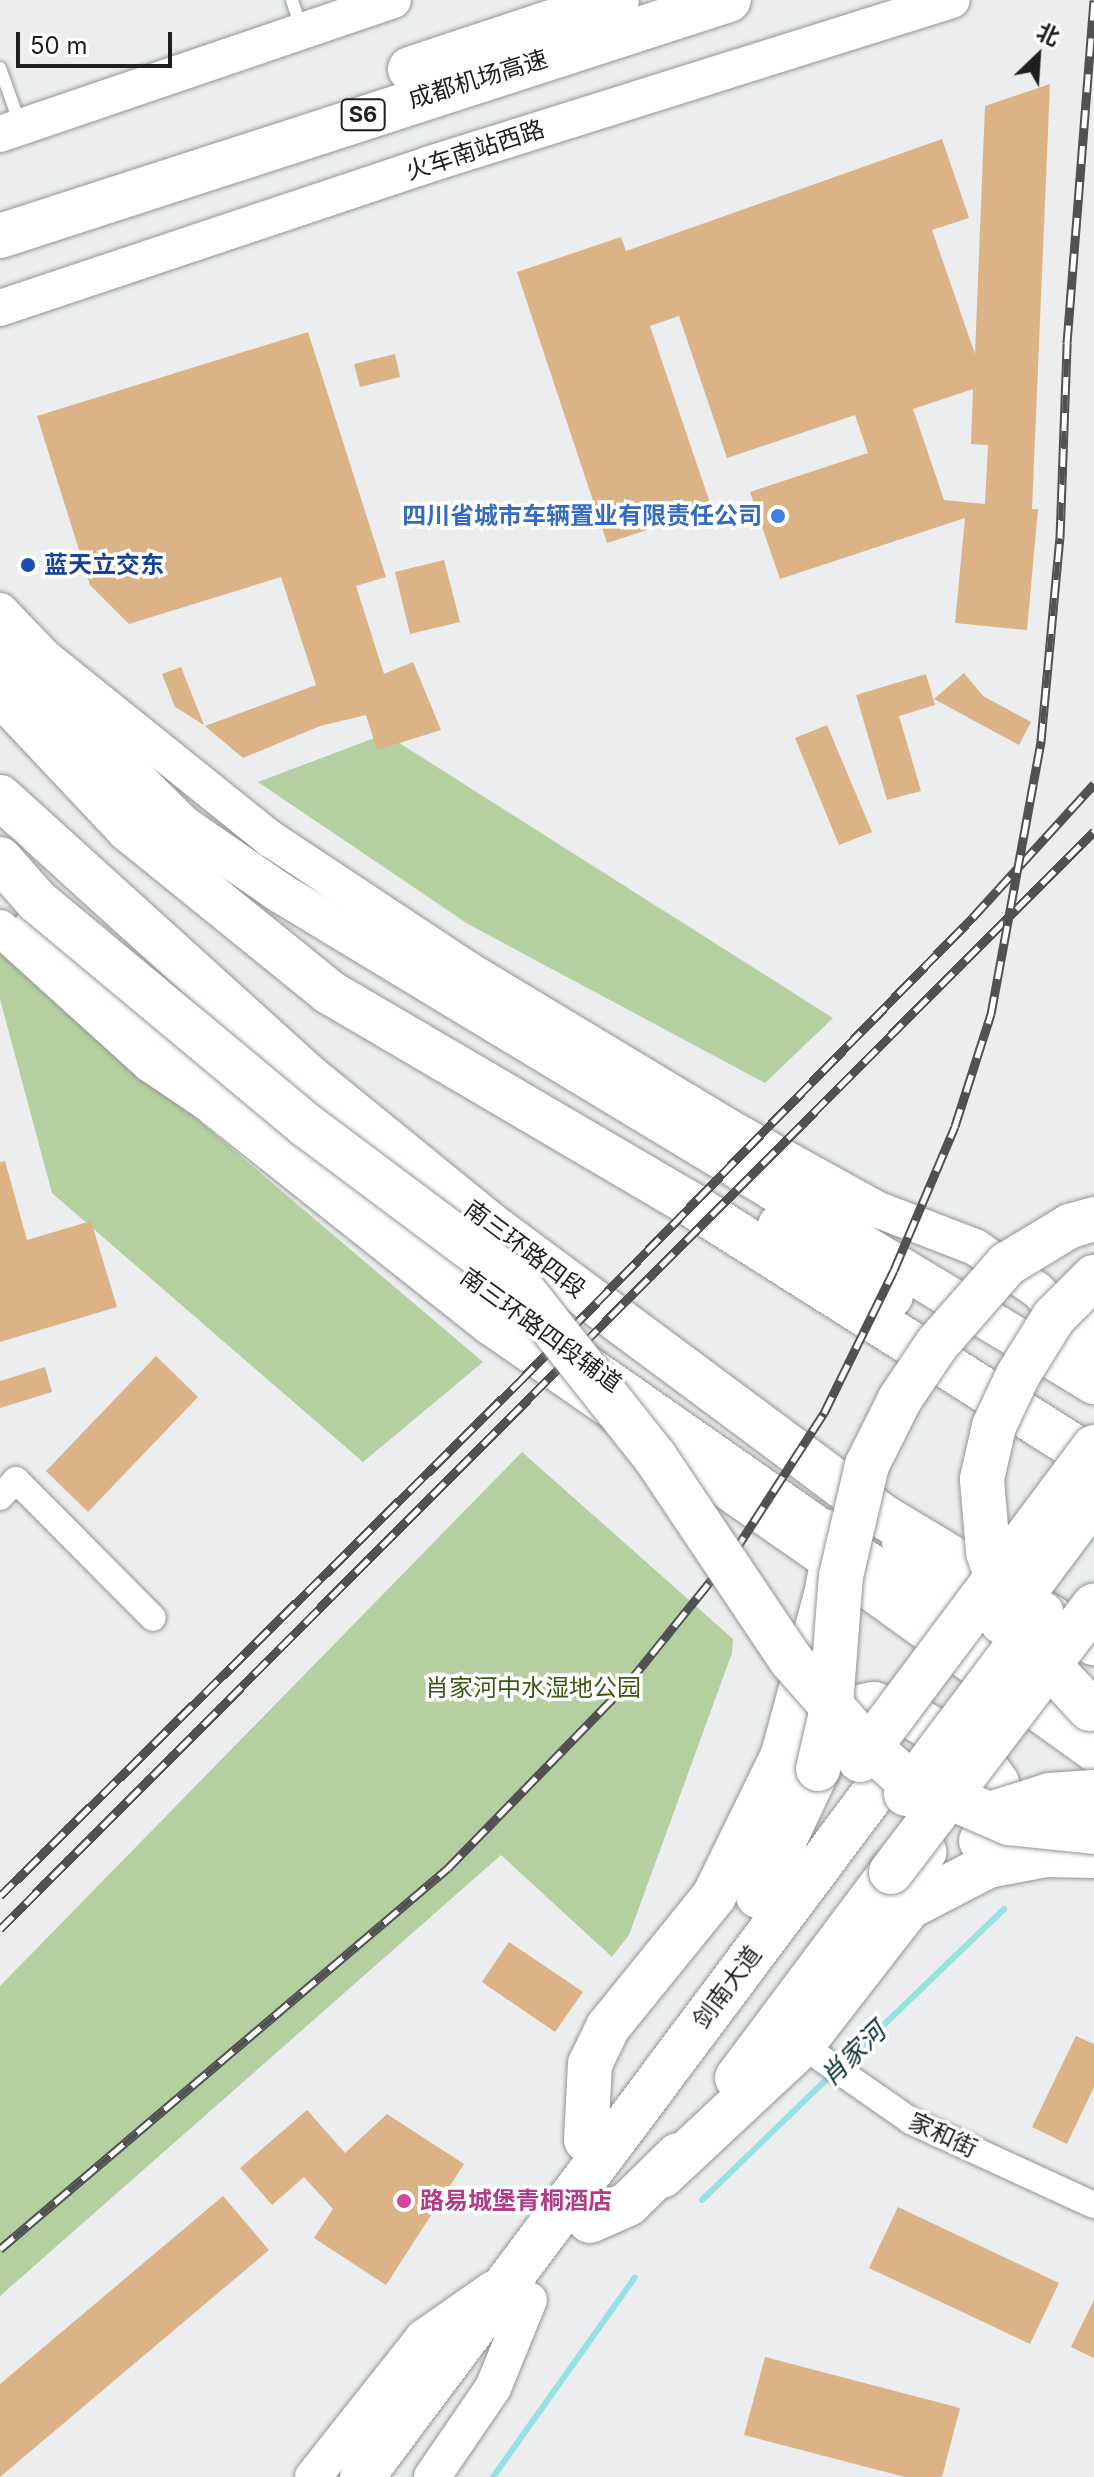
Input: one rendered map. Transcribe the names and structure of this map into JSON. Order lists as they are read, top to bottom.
{
  "streets": {
    "highway": [
      "成都机场高速",
      "S6",
      "南三环路四段",
      "剑南大道"
    ],
    "main road": ["火车南站西路", "南三环路四段辅道"],
    "street": ["家和街"]
  },
  "water": ["肖家河"],
  "parks": ["肖家河中水湿地公园"],
  "places": ["四川省城市车辆置业有限责任公司", "蓝天立交东", "路易城堡青桐酒店"],
  "scale_bar": "50 m",
  "north": "top right"
}
